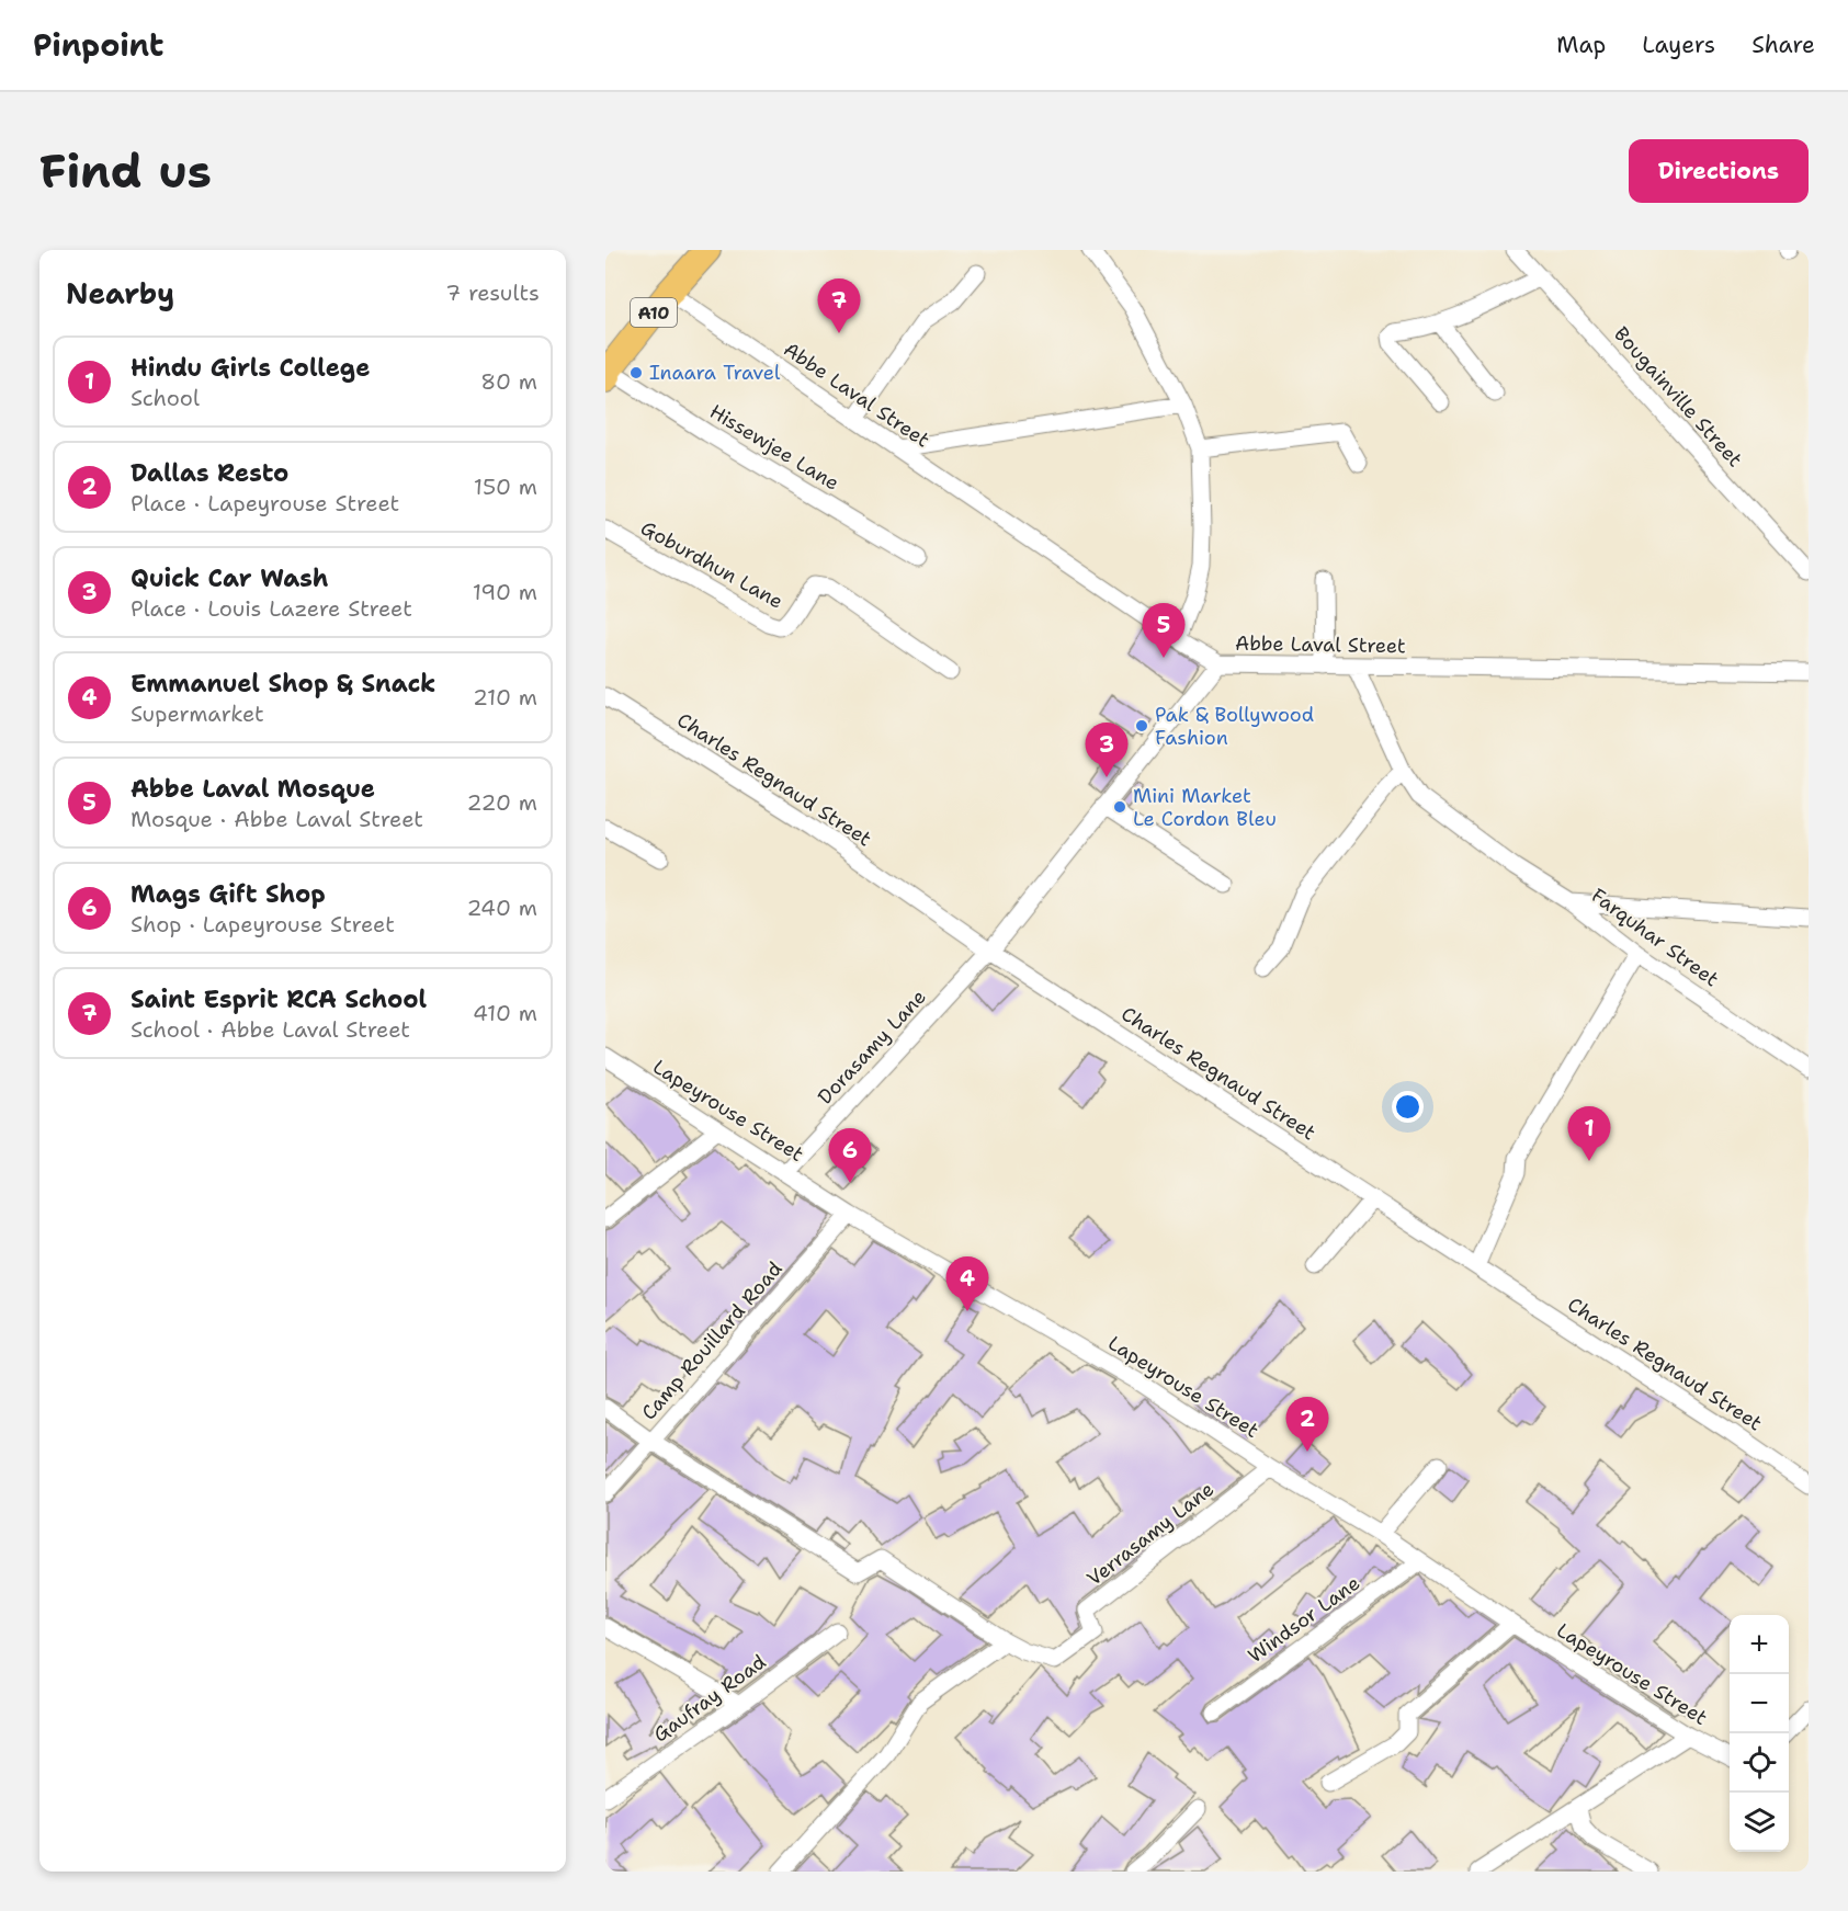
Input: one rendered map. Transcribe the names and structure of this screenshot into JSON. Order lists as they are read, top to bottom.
{
  "streets": {
    "main road": ["A10"],
    "street": [
      "Abbe Laval Street",
      "Bougainville Street",
      "Hissewjee Lane",
      "Goburdhun Lane",
      "Charles Regnaud Street",
      "Farquhar Street",
      "Dorasamy Lane",
      "Lapeyrouse Street",
      "Camp Rouillard Road",
      "Verrasamy Lane",
      "Windsor Lane",
      "Gaufray Road"
    ]
  },
  "crossings": [
    ["A10", "Abbe Laval Street"],
    ["A10", "Hissewjee Lane"],
    ["Abbe Laval Street", "Farquhar Street"],
    ["Abbe Laval Street", "Dorasamy Lane"],
    ["Charles Regnaud Street", "Dorasamy Lane"],
    ["Dorasamy Lane", "Lapeyrouse Street"],
    ["Lapeyrouse Street", "Camp Rouillard Road"],
    ["Lapeyrouse Street", "Verrasamy Lane"],
    ["Lapeyrouse Street", "Windsor Lane"],
    ["Camp Rouillard Road", "Verrasamy Lane"]
  ],
  "places": ["Inaara Travel", "Pak & Bollywood Fashion", "Mini Market Le Cordon Bleu"],
  "page": {
    "header": "Pinpoint",
    "nav": ["Map", "Layers", "Share"],
    "buttons": "Directions",
    "title": "Find us",
    "heading": ["Nearby", "7 results"],
    "pins": [
      "7",
      "5",
      "3",
      "1",
      "6",
      "4",
      "2"
    ],
    "list": [
      {
        "mark": "1",
        "name": "Hindu Girls College",
        "note": "School",
        "value": "80 m"
      },
      {
        "mark": "2",
        "name": "Dallas Resto",
        "note": "Place · Lapeyrouse Street",
        "value": "150 m"
      },
      {
        "mark": "3",
        "name": "Quick Car Wash",
        "note": "Place · Louis Lazere Street",
        "value": "190 m"
      },
      {
        "mark": "4",
        "name": "Emmanuel Shop & Snack",
        "note": "Supermarket",
        "value": "210 m"
      },
      {
        "mark": "5",
        "name": "Abbe Laval Mosque",
        "note": "Mosque · Abbe Laval Street",
        "value": "220 m"
      },
      {
        "mark": "6",
        "name": "Mags Gift Shop",
        "note": "Shop · Lapeyrouse Street",
        "value": "240 m"
      },
      {
        "mark": "7",
        "name": "Saint Esprit RCA School",
        "note": "School · Abbe Laval Street",
        "value": "410 m"
      }
    ],
    "map_buttons": ["+", "−"]
  }
}
